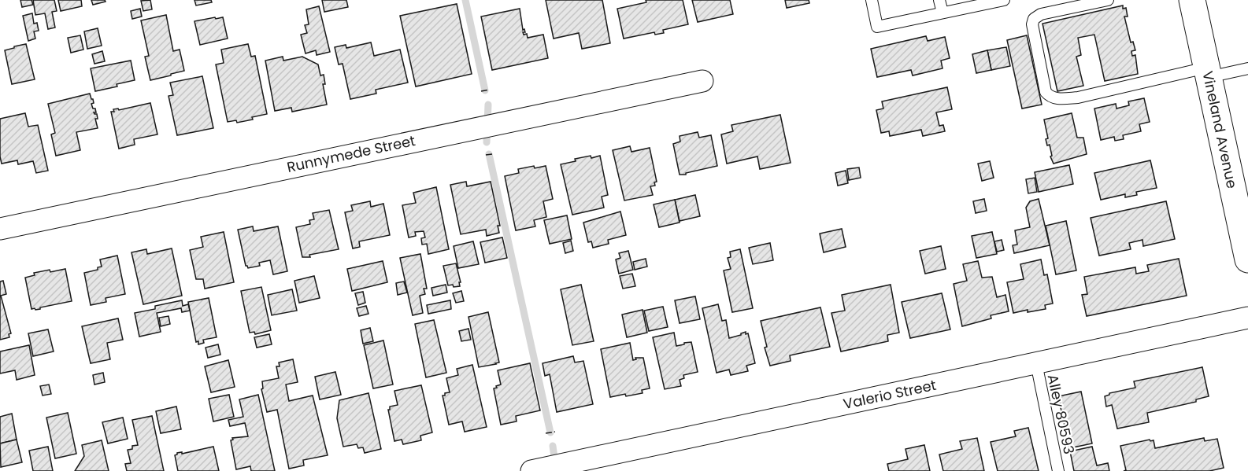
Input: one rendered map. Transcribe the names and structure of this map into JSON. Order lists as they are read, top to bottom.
{
  "streets": {
    "main road": ["Vineland Avenue"],
    "street": ["Runnymede Street", "Valerio Street"],
    "lane": ["Alley 80593"]
  },
  "crossings": [
    ["Valerio Street", "Alley 80593"]
  ]
}
